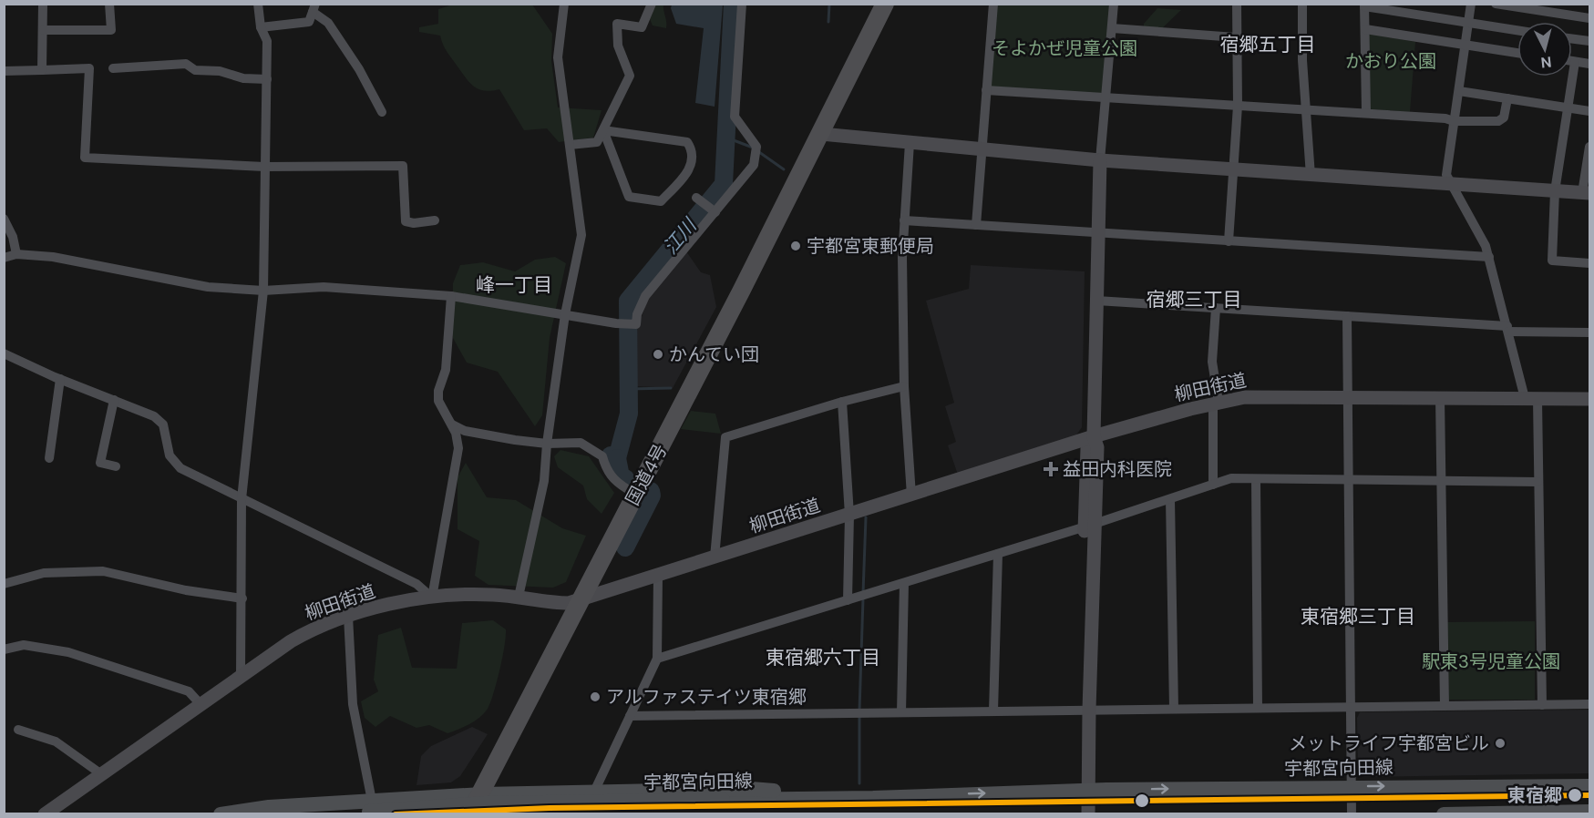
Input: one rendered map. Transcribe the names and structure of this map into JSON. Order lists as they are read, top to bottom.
{
  "streets": {
    "highway": ["国道4号"],
    "main road": ["宇都宮向田線"],
    "street": ["柳田街道"]
  },
  "crossings": [
    ["柳田街道", "国道4号"]
  ],
  "one_way": ["宇都宮向田線"],
  "districts": [
    "宿郷五丁目",
    "峰一丁目",
    "宿郷三丁目",
    "東宿郷三丁目",
    "東宿郷六丁目"
  ],
  "water": ["江川"],
  "parks": ["そよかぜ児童公園", "かおり公園", "駅東3号児童公園"],
  "places": {
    "other": [
      "宇都宮東郵便局",
      "かんてい団",
      "アルファステイツ東宿郷",
      "メットライフ宇都宮ビル",
      "東宿郷"
    ],
    "health": ["益田内科医院"]
  },
  "north": "bottom"
}
